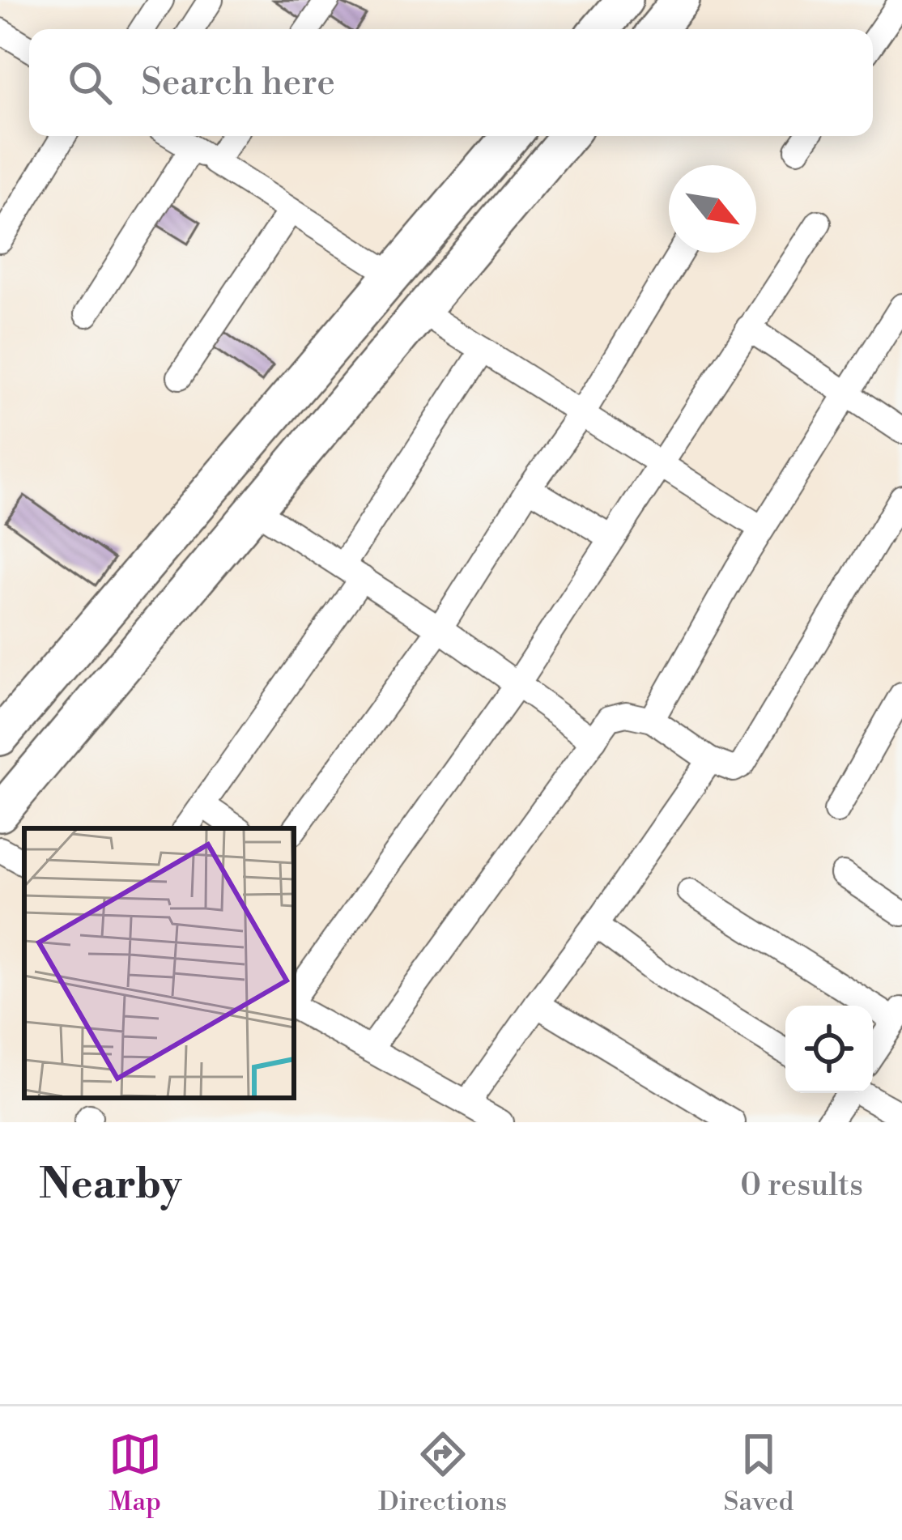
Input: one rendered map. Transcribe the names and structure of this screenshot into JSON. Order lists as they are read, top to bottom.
{
  "north": "bottom right",
  "page": {
    "search": "Search here",
    "heading": ["Nearby", "0 results"],
    "nav": ["Map", "Directions", "Saved"]
  }
}
